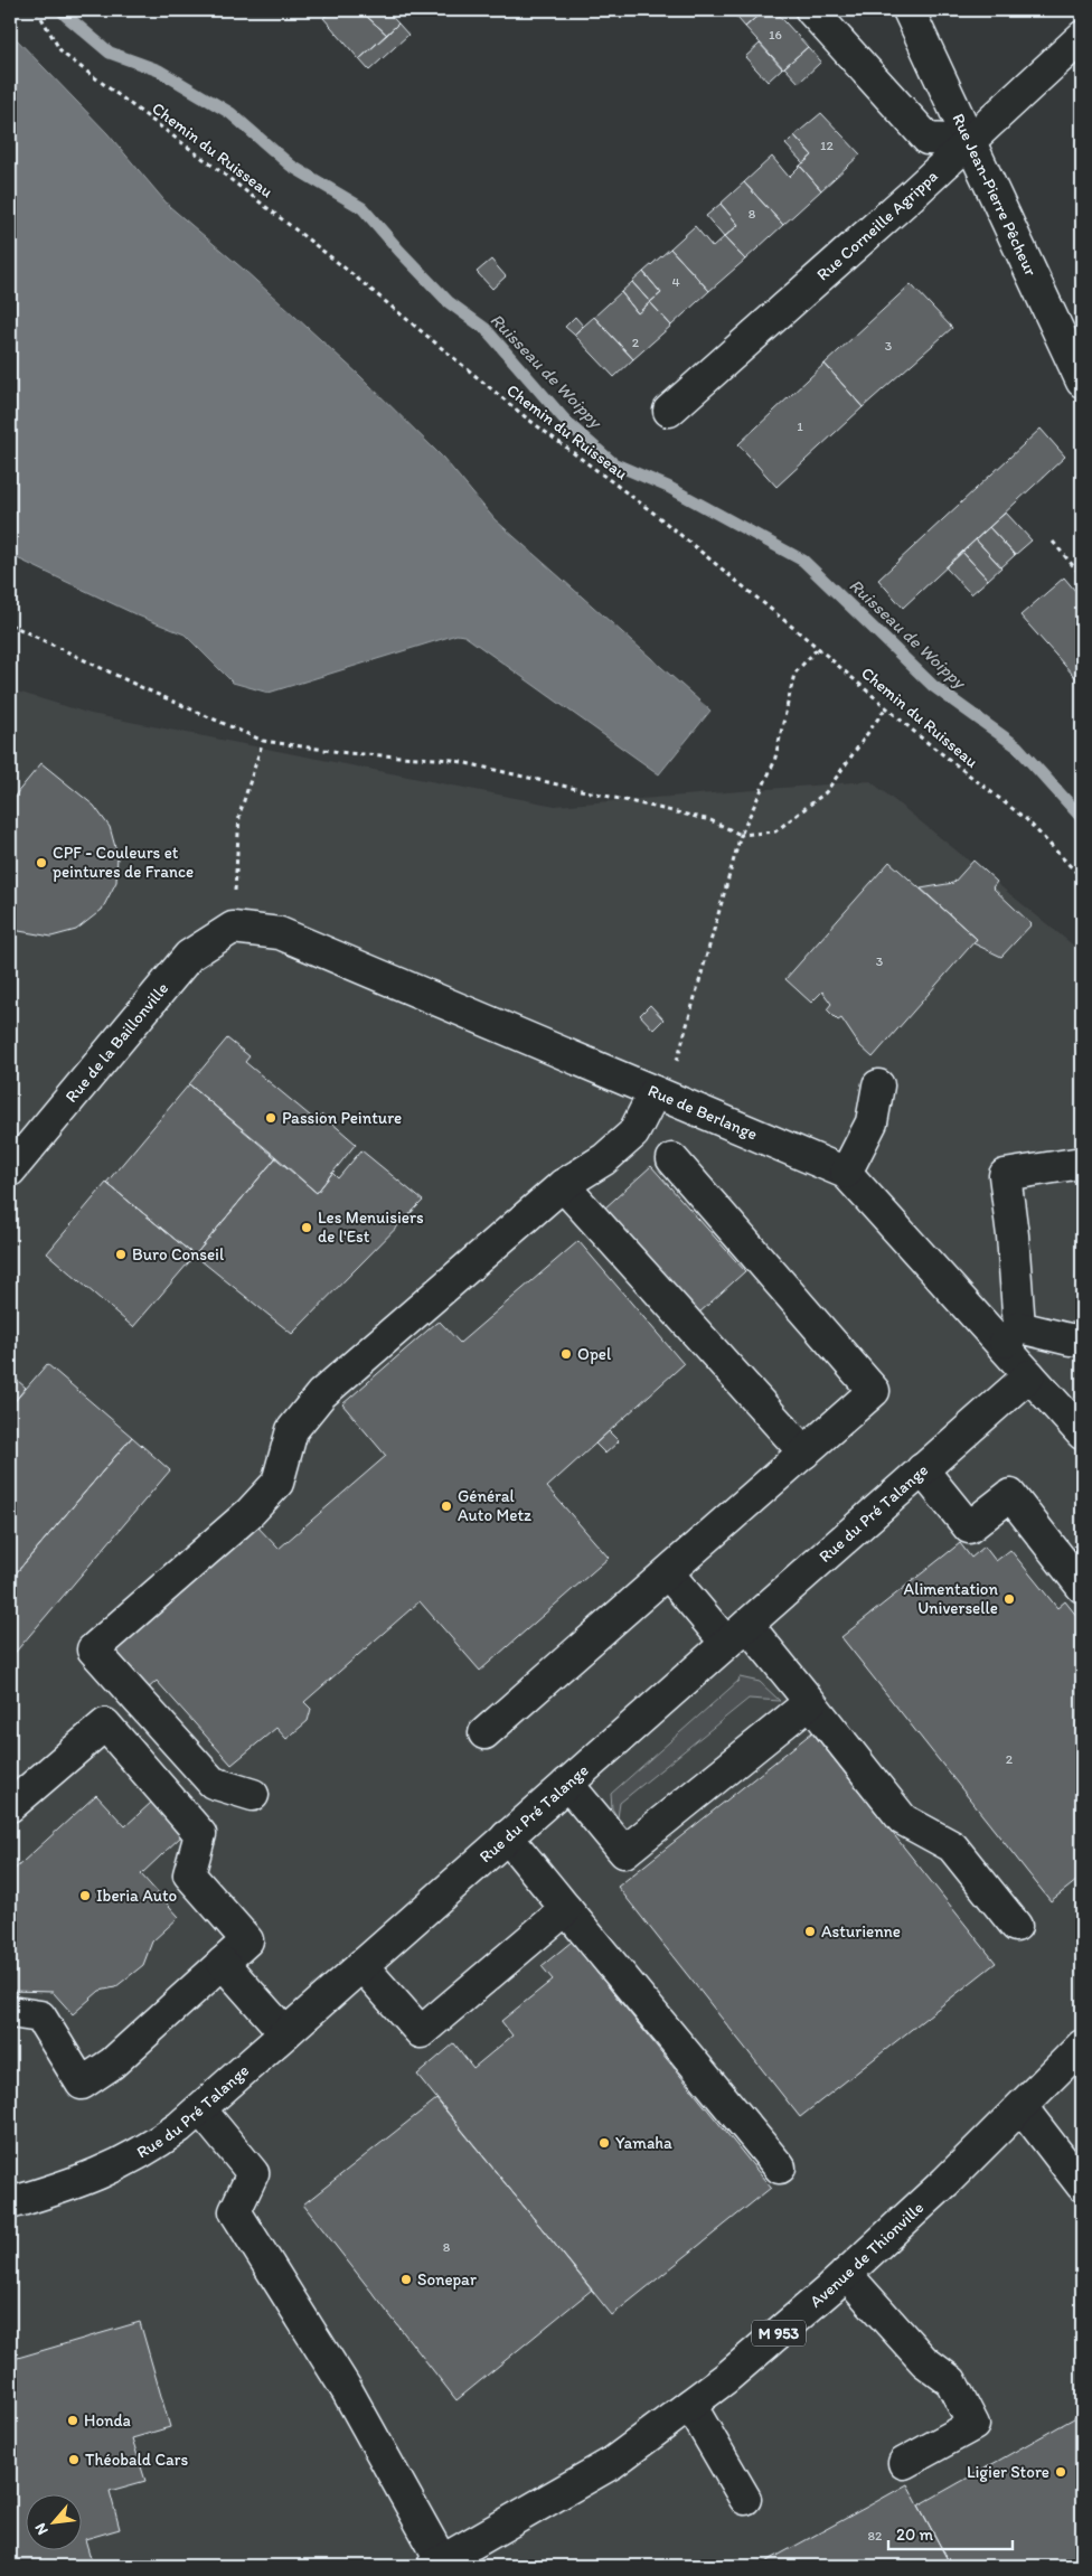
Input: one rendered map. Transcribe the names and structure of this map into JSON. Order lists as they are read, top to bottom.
{
  "streets": {
    "street": [
      "Rue Jean-Pierre Pêcheur",
      "Rue Corneille Agrippa",
      "Rue de la Baillonville",
      "Rue de Berlange",
      "Rue du Pré Talange",
      "Avenue de Thionville",
      "M 953"
    ],
    "path": ["Chemin du Ruisseau"]
  },
  "crossings": [
    ["Rue Jean-Pierre Pêcheur", "Rue Corneille Agrippa"],
    ["Rue de la Baillonville", "Rue de Berlange"],
    ["Rue de Berlange", "Rue du Pré Talange"]
  ],
  "water": ["Ruisseau de Woippy"],
  "places": [
    "CPF - Couleurs et peintures de France",
    "Passion Peinture",
    "Les Menuisiers de l'Est",
    "Buro Conseil",
    "Opel",
    "Général Auto Metz",
    "Alimentation Universelle",
    "Iberia Auto",
    "Asturienne",
    "Yamaha",
    "Sonepar",
    "Honda",
    "Théobald Cars",
    "Ligier Store"
  ],
  "house_numbers": [
    "16",
    "12",
    "8",
    "4",
    "2",
    "3",
    "1",
    "3",
    "2",
    "8",
    "82"
  ],
  "scale_bar": "20 m",
  "north": "bottom left"
}
